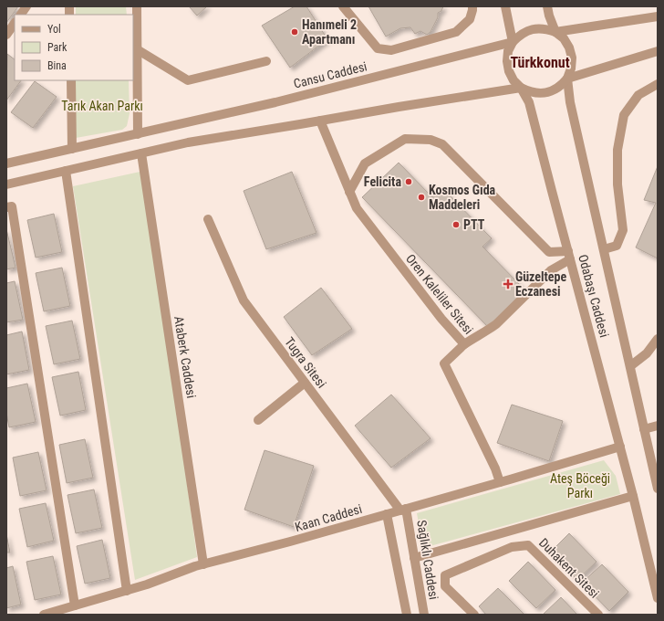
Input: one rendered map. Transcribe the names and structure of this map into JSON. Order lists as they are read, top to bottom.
{
  "streets": {
    "street": [
      "Cansu Caddesi",
      "Oren Kaleliler Sitesi",
      "Odabaşı Caddesi",
      "Ataberk Caddesi",
      "Tugra Sitesi",
      "Kaan Caddesi",
      "Sağlıklı Caddesi",
      "Duhakent Sitesi"
    ]
  },
  "crossings": [
    ["Cansu Caddesi", "Odabaşı Caddesi"],
    ["Oren Kaleliler Sitesi", "Kaan Caddesi"],
    ["Odabaşı Caddesi", "Kaan Caddesi"],
    ["Ataberk Caddesi", "Kaan Caddesi"],
    ["Tugra Sitesi", "Kaan Caddesi"],
    ["Tugra Sitesi", "Sağlıklı Caddesi"],
    ["Kaan Caddesi", "Sağlıklı Caddesi"]
  ],
  "districts": ["Türkkonut"],
  "parks": ["Tarık Akan Parkı", "Ateş Böceği Parkı"],
  "places": {
    "other": [
      "Hanımeli 2 Apartmanı",
      "Felicita",
      "Kosmos Gıda Maddeleri",
      "PTT"
    ],
    "health": ["Güzeltepe Eczanesi"]
  },
  "legend": ["Yol", "Park", "Bina"]
}
